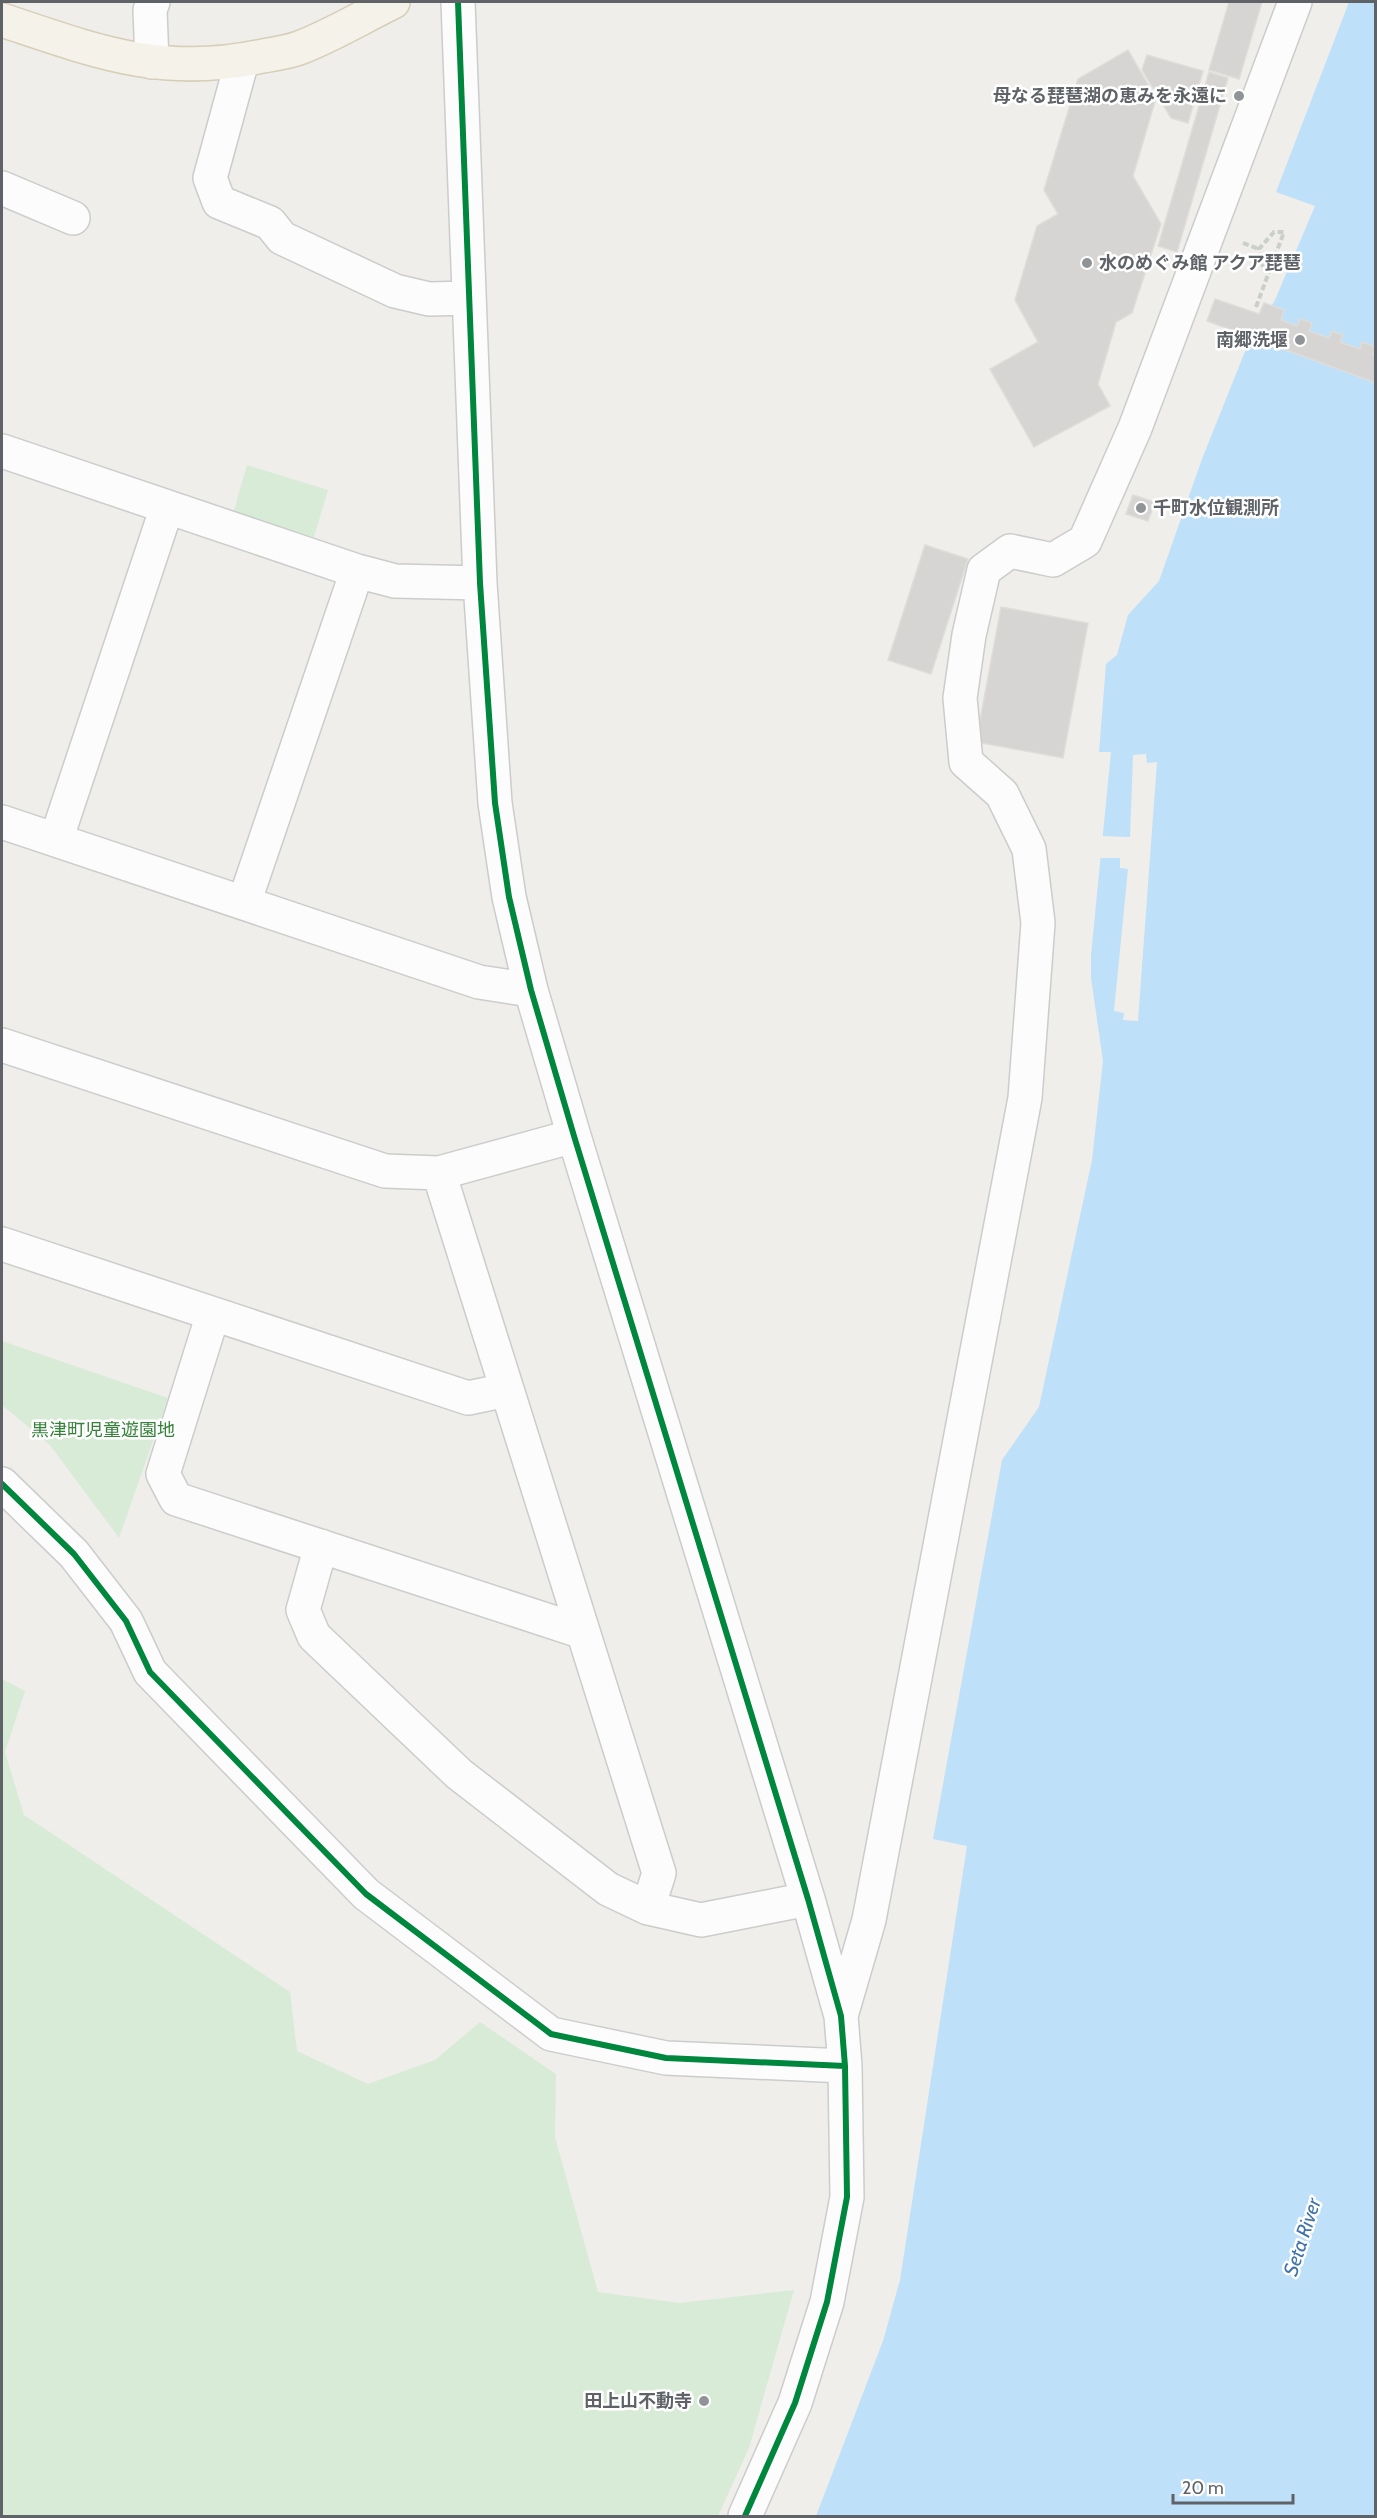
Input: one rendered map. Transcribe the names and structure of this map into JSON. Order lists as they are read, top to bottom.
{
  "water": ["Seta River"],
  "parks": ["黒津町児童遊園地"],
  "places": [
    "母なる琵琶湖の恵みを永遠に",
    "水のめぐみ館 アクア琵琶",
    "南郷洗堰",
    "千町水位観測所",
    "田上山不動寺"
  ],
  "scale_bar": "20 m"
}
